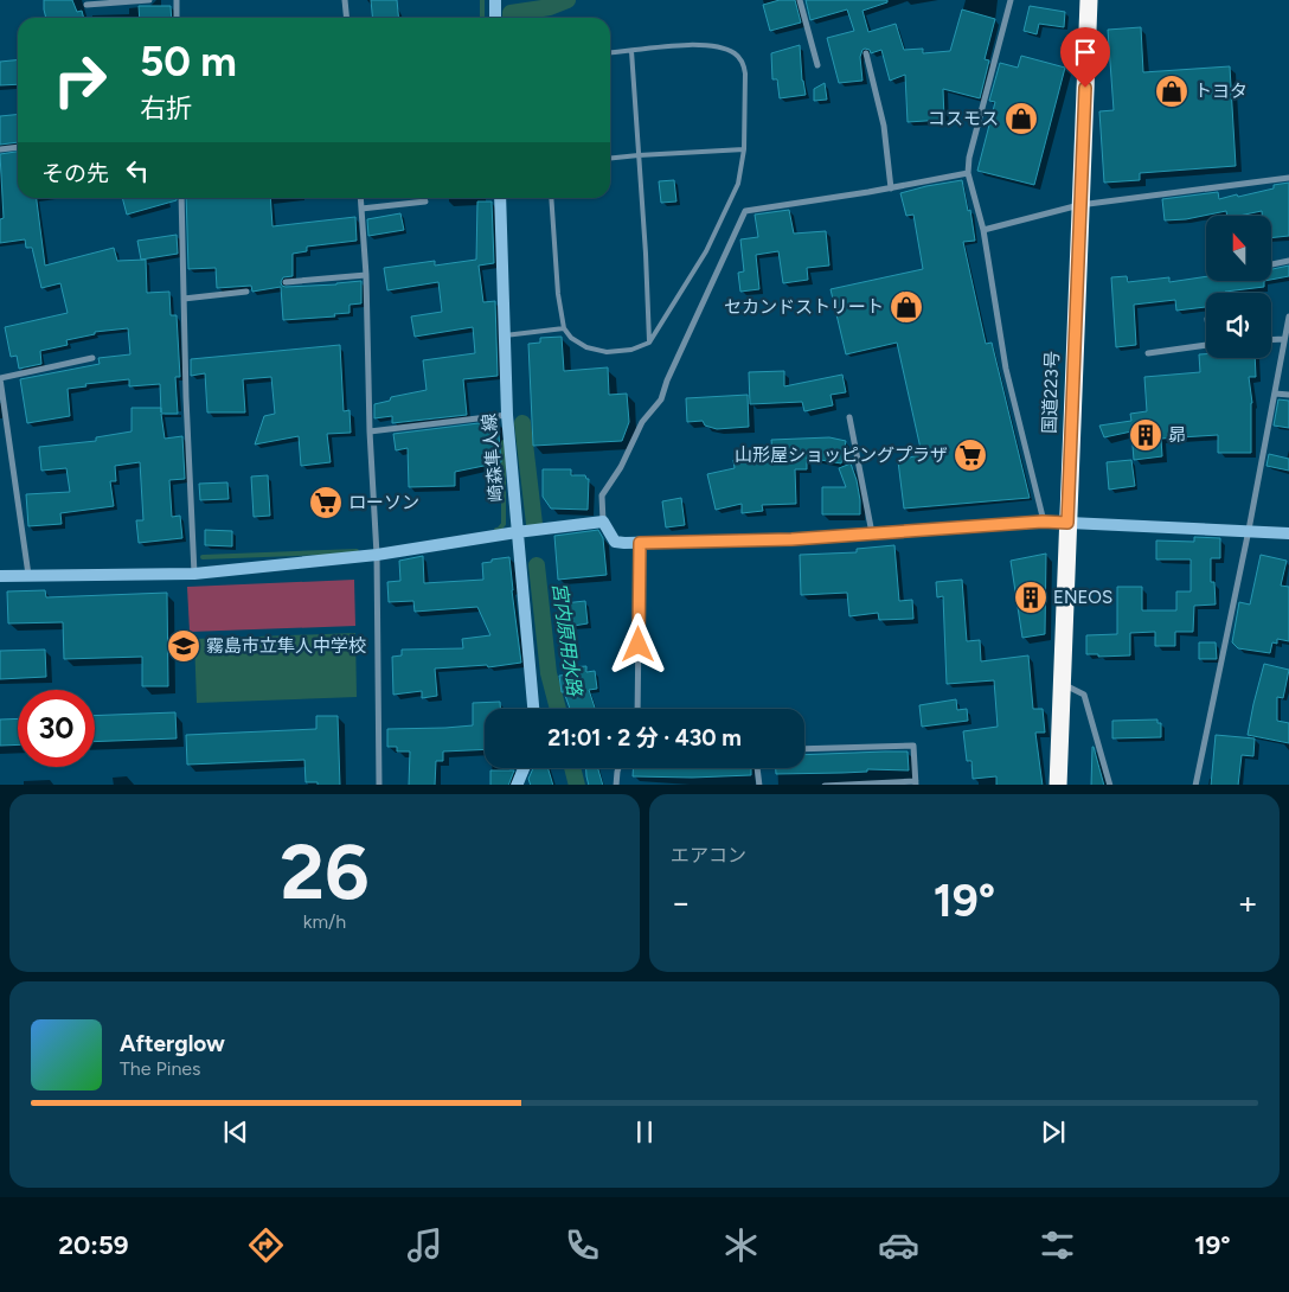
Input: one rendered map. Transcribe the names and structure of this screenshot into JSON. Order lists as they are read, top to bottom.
{
  "streets": {
    "highway": ["国道223号"],
    "street": ["崎森隼人線"]
  },
  "water": ["宮内原用水路"],
  "places": {
    "shop": ["トヨタ", "コスモス", "セカンドストリート"],
    "building": ["昴", "ENEOS"],
    "supermarket": ["山形屋ショッピングプラザ", "ローソン"],
    "school or university": ["霧島市立隼人中学校"]
  },
  "north": "top",
  "page": {
    "turn": ["50 m", "右折"],
    "then": "その先",
    "limit": "30",
    "trip": "21:01 · 2 分 · 430 m",
    "tile": [
      ["26", "km/h"],
      "エアコン"
    ],
    "heat": ["−", "19°", "+"],
    "song": ["Afterglow", "The Pines"],
    "tabs": ["20:59", "19°"]
  }
}
